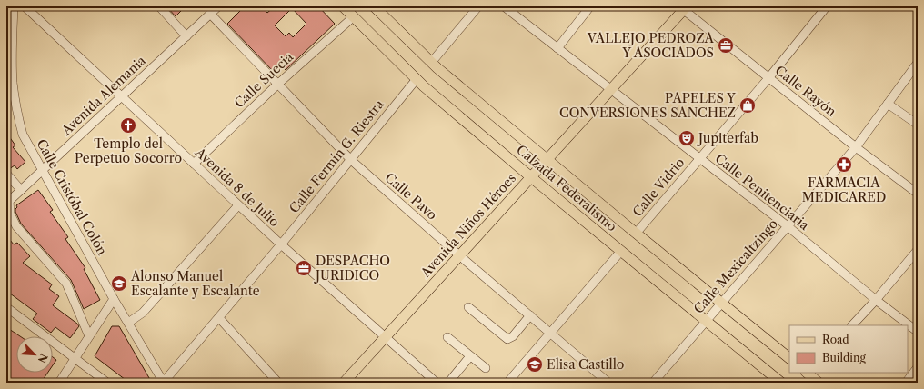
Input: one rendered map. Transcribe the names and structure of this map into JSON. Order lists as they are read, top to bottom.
{
  "streets": {
    "main road": ["Calzada Federalismo", "Avenida Niños Héroes"],
    "street": [
      "Calle Suecia",
      "Calle Rayón",
      "Avenida Alemania",
      "Calle Fermín G. Riestra",
      "Avenida 8 de Julio",
      "Calle Vidrio",
      "Calle Penitenciaria",
      "Calle Pavo",
      "Calle Cristóbal Colón",
      "Calle Mexicaltzingo"
    ]
  },
  "crossings": [
    ["Calle Suecia", "Avenida 8 de Julio"],
    ["Calle Suecia", "Calzada Federalismo"],
    ["Calle Suecia", "Calle Pavo"],
    ["Calle Rayón", "Calle Vidrio"],
    ["Calle Rayón", "Avenida Niños Héroes"],
    ["Calle Rayón", "Calle Mexicaltzingo"],
    ["Avenida Alemania", "Avenida 8 de Julio"],
    ["Avenida Alemania", "Calle Pavo"],
    ["Avenida Alemania", "Calle Cristóbal Colón"],
    ["Calle Fermín G. Riestra", "Avenida 8 de Julio"],
    ["Calle Fermín G. Riestra", "Calzada Federalismo"],
    ["Calle Fermín G. Riestra", "Calle Pavo"],
    ["Calle Fermín G. Riestra", "Calle Cristóbal Colón"],
    ["Avenida 8 de Julio", "Avenida Niños Héroes"],
    ["Calle Vidrio", "Calzada Federalismo"],
    ["Calle Vidrio", "Calle Penitenciaria"],
    ["Calzada Federalismo", "Avenida Niños Héroes"],
    ["Calzada Federalismo", "Calle Mexicaltzingo"],
    ["Calle Penitenciaria", "Avenida Niños Héroes"],
    ["Calle Penitenciaria", "Calle Mexicaltzingo"],
    ["Calle Pavo", "Avenida Niños Héroes"]
  ],
  "places": {
    "office": ["VALLEJO PEDROZA Y ASOCIADOS", "DESPACHO JURIDICO"],
    "shop": ["PAPELES Y CONVERSIONES SANCHEZ"],
    "church": ["Templo del Perpetuo Socorro"],
    "theatre": ["Jupiterfab"],
    "pharmacy": ["FARMACIA MEDICARED"],
    "school or university": ["Alonso Manuel Escalante y Escalante", "Elisa Castillo"]
  },
  "legend": ["Road", "Building"],
  "north": "bottom right"
}
